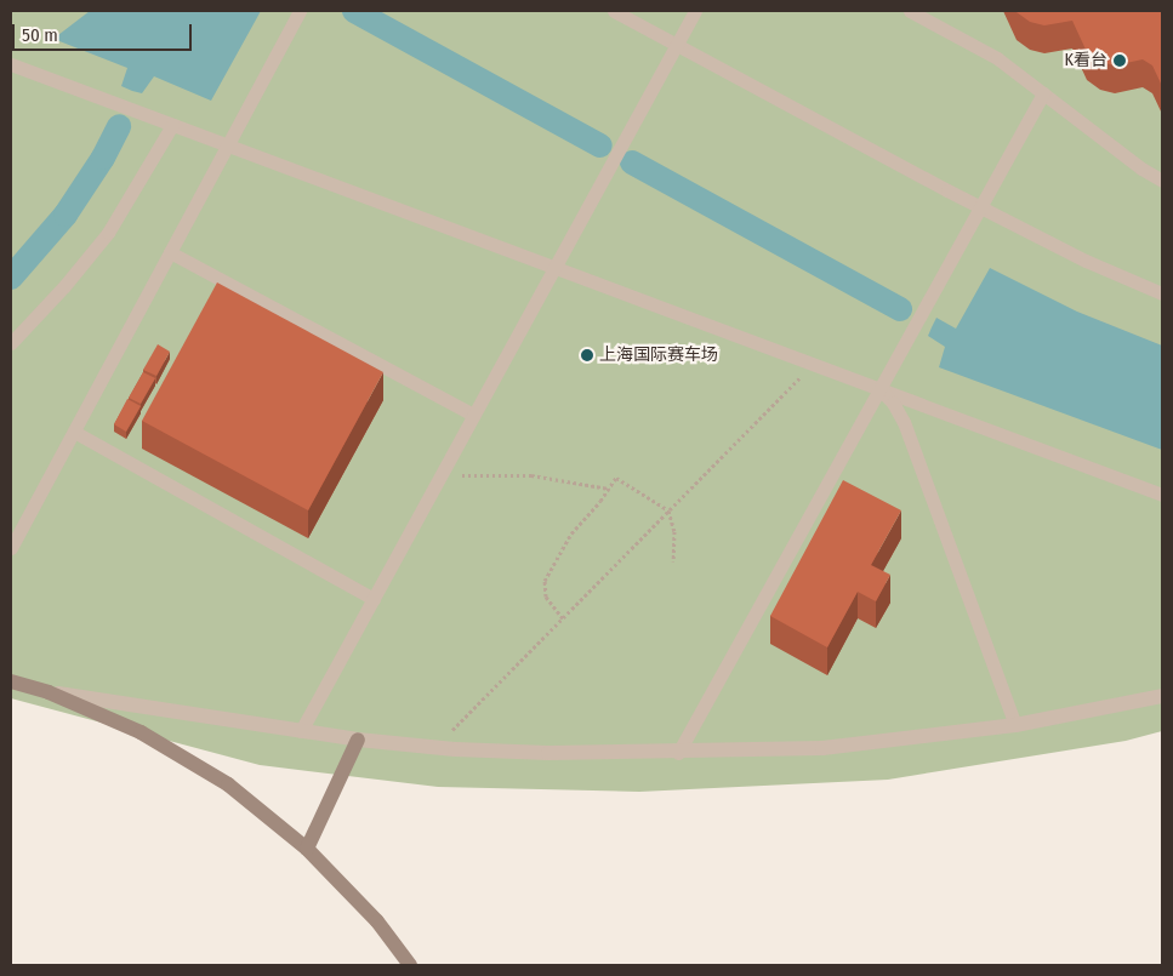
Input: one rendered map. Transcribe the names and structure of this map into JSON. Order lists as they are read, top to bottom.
{
  "places": ["K看台", "上海国际赛车场"],
  "scale_bar": "50 m"
}
